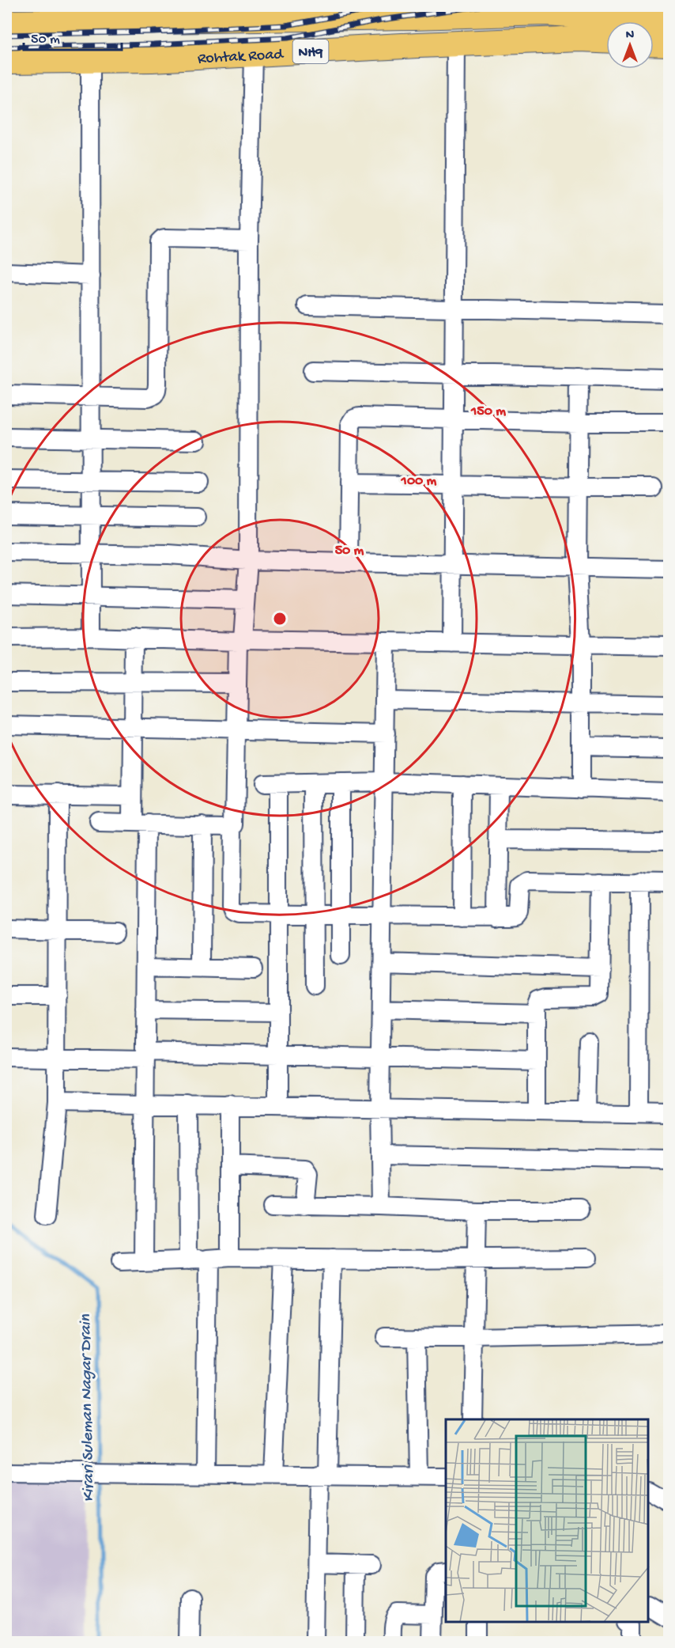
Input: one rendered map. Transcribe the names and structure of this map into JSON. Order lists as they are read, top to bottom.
{
  "streets": {
    "highway": ["NH9", "Rohtak Road"]
  },
  "water": ["Kirari Suleman Nagar Drain"],
  "scale_bar": "50 m",
  "north": "top",
  "rings": ["150 m", "100 m", "50 m"]
}
